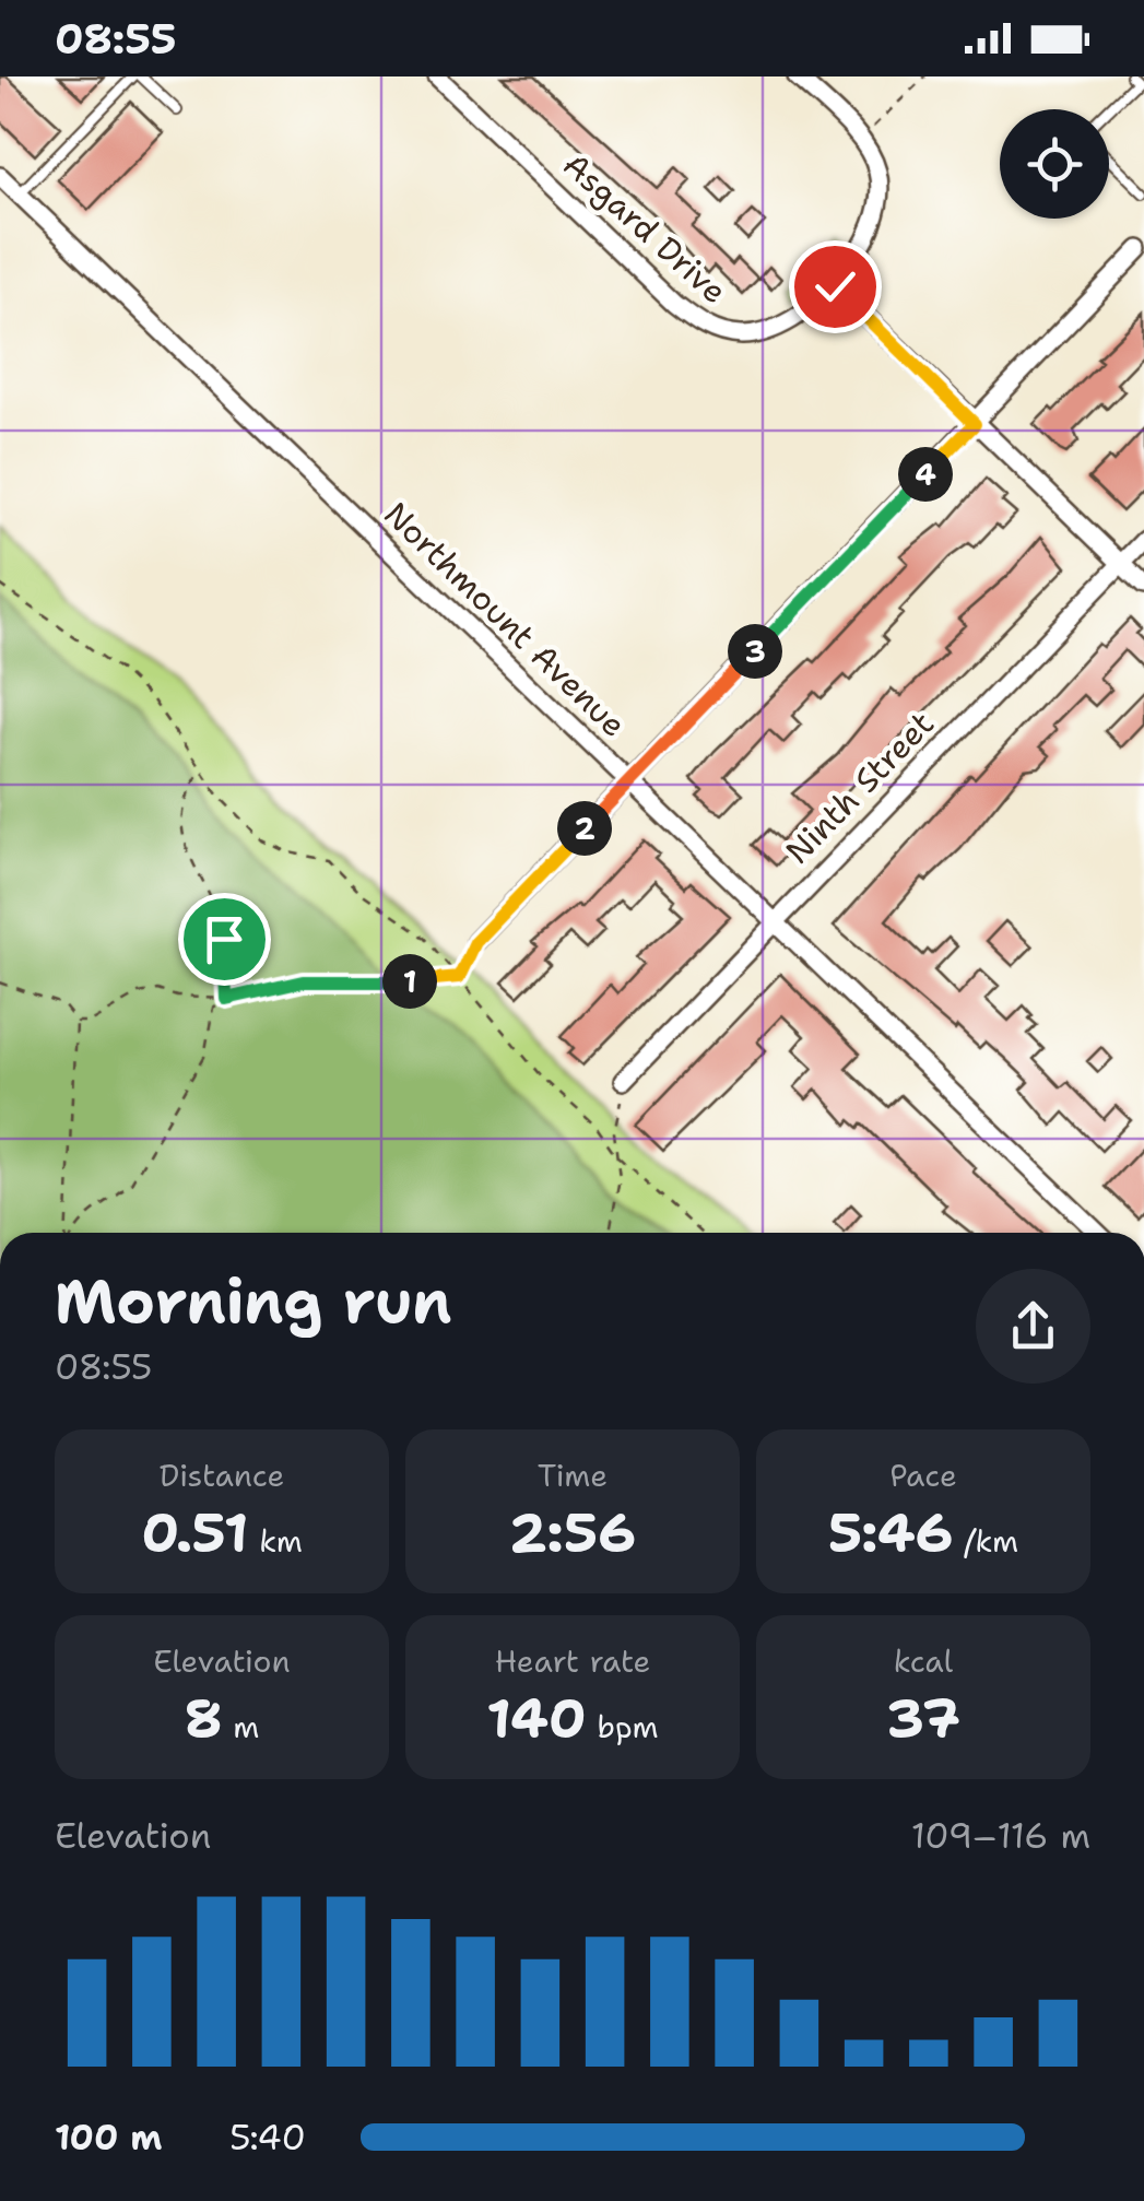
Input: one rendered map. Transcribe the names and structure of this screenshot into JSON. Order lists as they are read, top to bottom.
{
  "streets": {
    "street": ["Asgard Drive", "Northmount Avenue", "Ninth Street"]
  },
  "crossings": [
    ["Northmount Avenue", "Ninth Street"]
  ],
  "page": {
    "status": "08:55",
    "pins": [
      "4",
      "3",
      "2",
      "1"
    ],
    "heading": ["Morning run", "08:55"],
    "stats": [
      ["Distance", "0.51 km"],
      ["Time", "2:56"],
      ["Pace", "5:46 /km"],
      ["Elevation", "8 m"],
      ["Heart rate", "140 bpm"],
      ["kcal", "37"]
    ],
    "chart": ["Elevation", "109–116 m"],
    "list": [
      {
        "name": "100 m",
        "note": "5:40"
      }
    ]
  }
}
